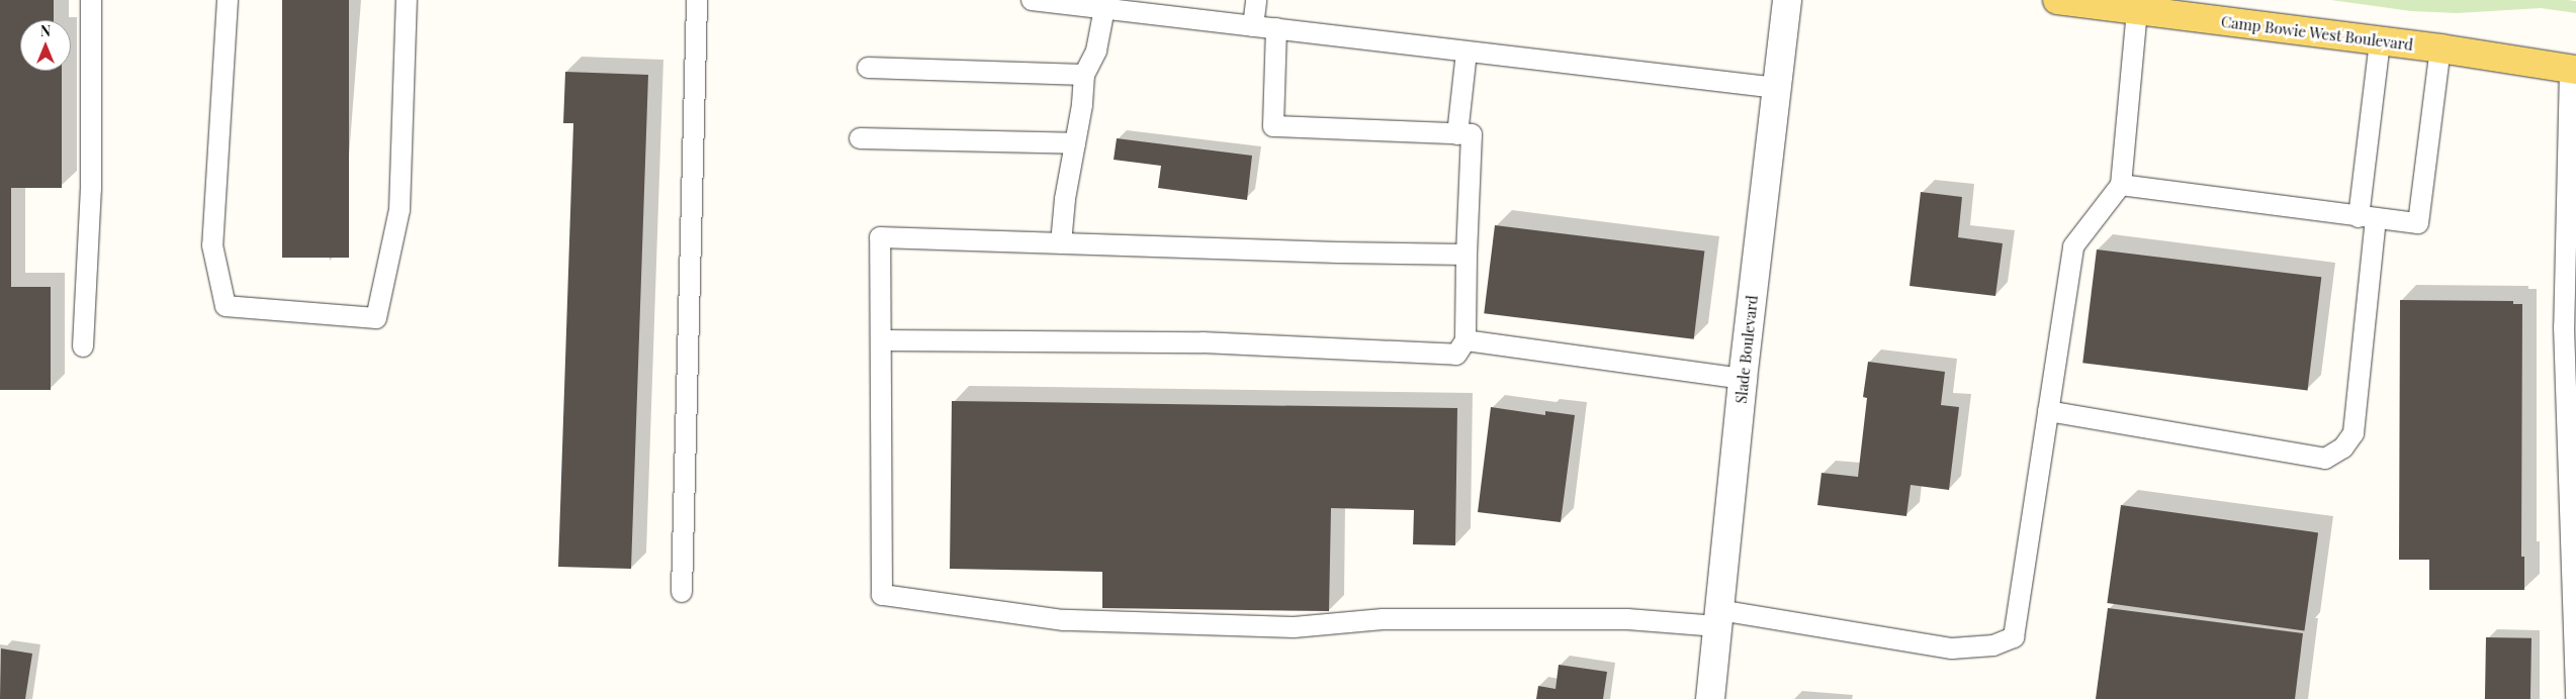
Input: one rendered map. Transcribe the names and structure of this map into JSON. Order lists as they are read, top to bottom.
{
  "streets": {
    "main road": ["Camp Bowie West Boulevard"],
    "street": ["Slade Boulevard"]
  },
  "north": "top"
}
